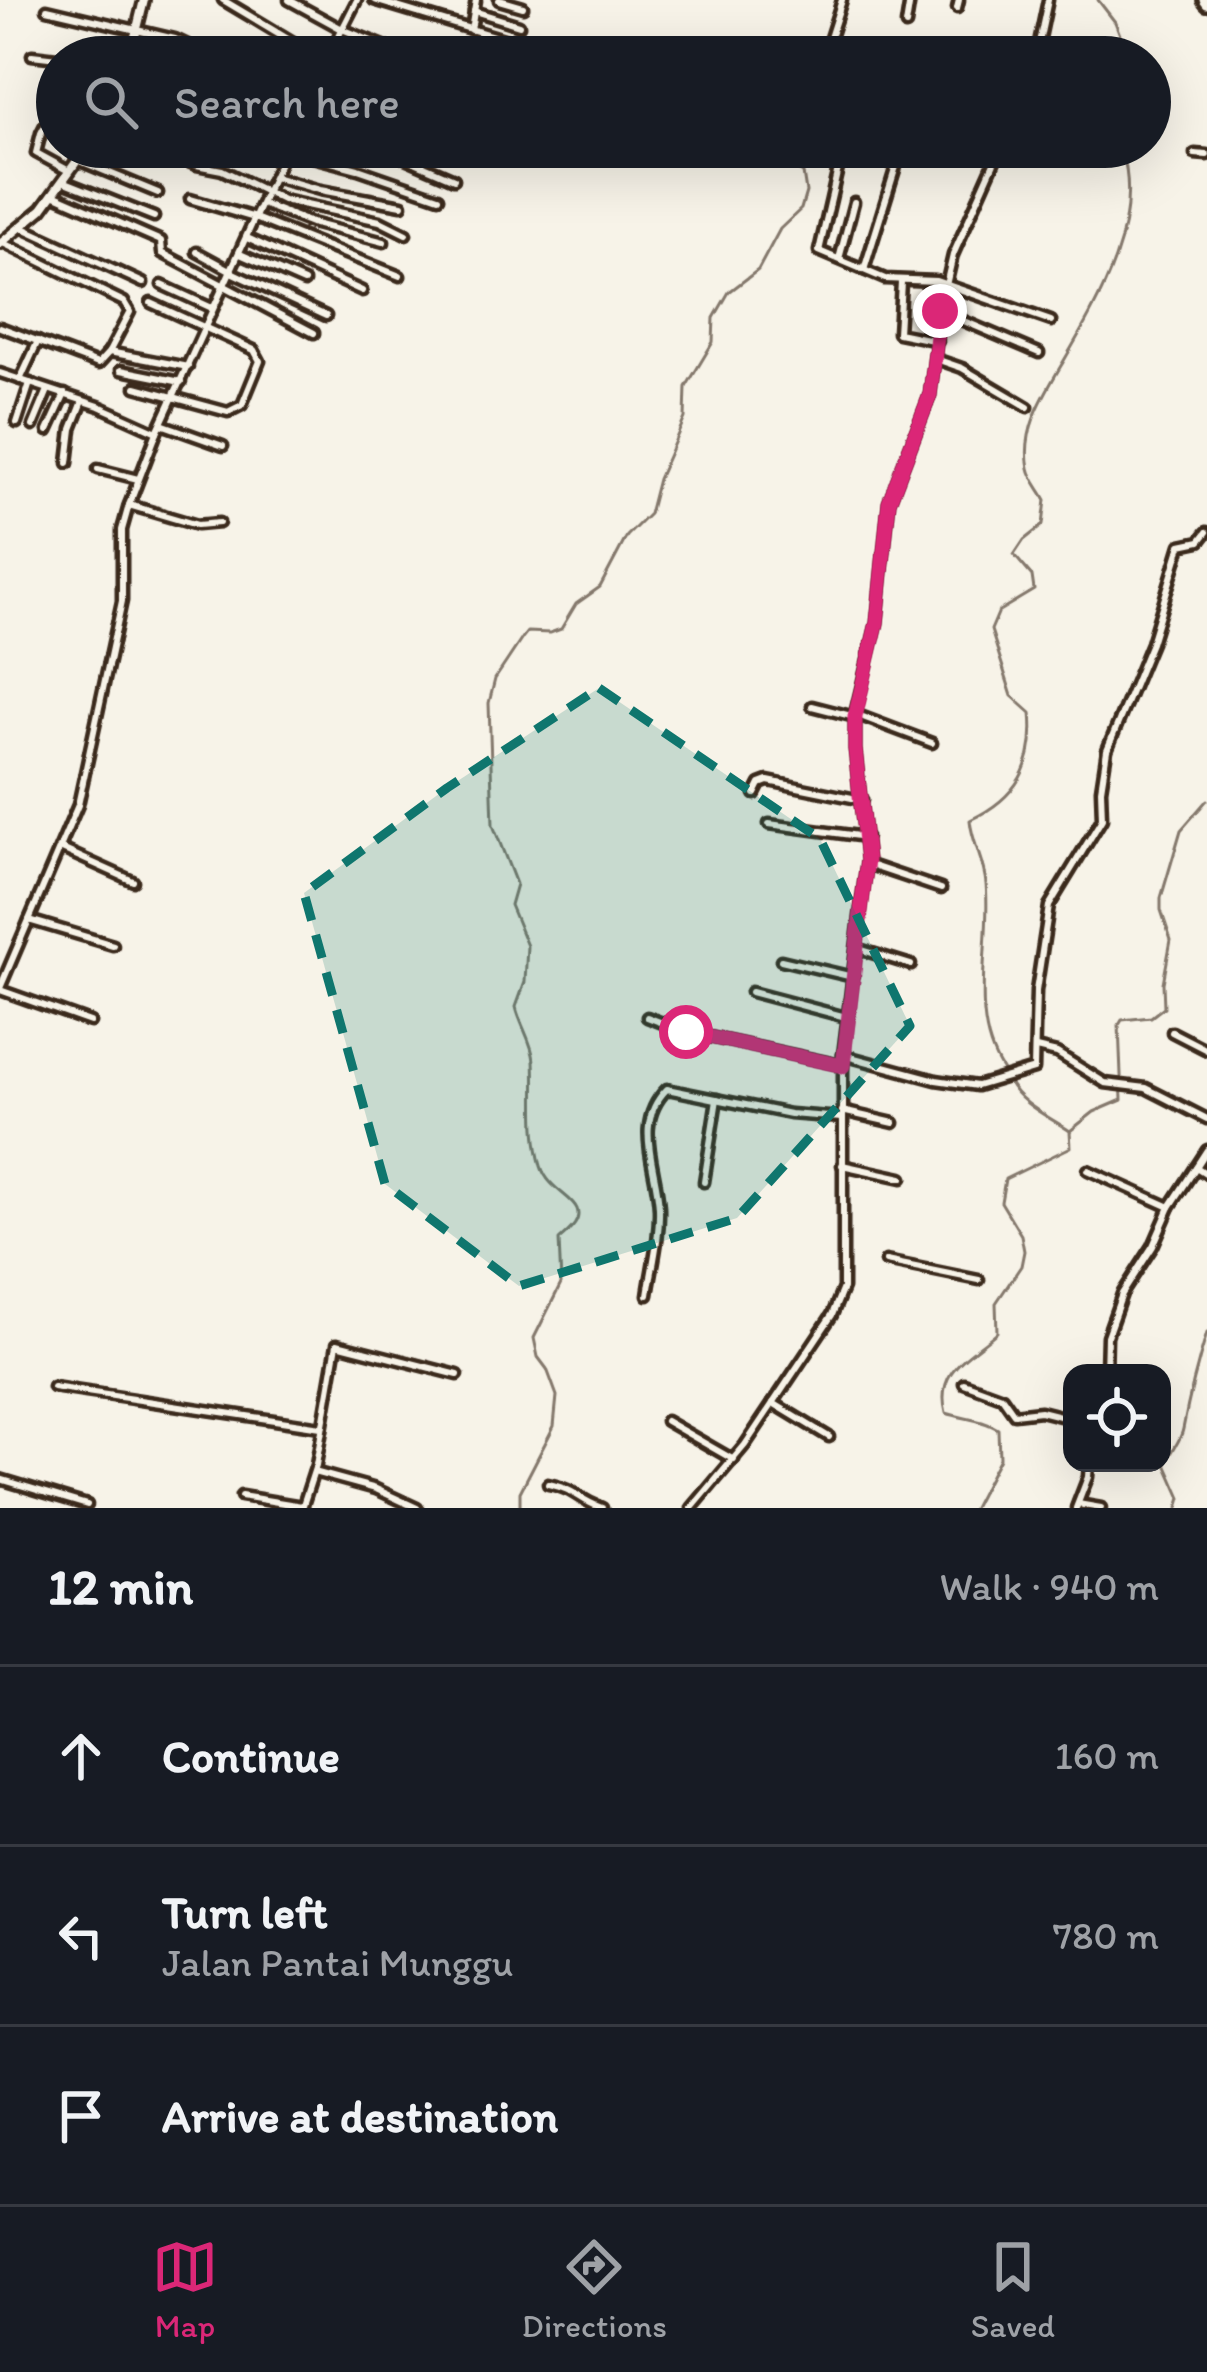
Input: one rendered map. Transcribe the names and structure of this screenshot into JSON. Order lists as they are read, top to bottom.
{
  "page": {
    "search": "Search here",
    "heading": ["12 min", "Walk · 940 m"],
    "list": [
      ["Continue", "160 m"],
      ["Turn left", "Jalan Pantai Munggu", "780 m"],
      "Arrive at destination"
    ],
    "nav": ["Map", "Directions", "Saved"]
  }
}
